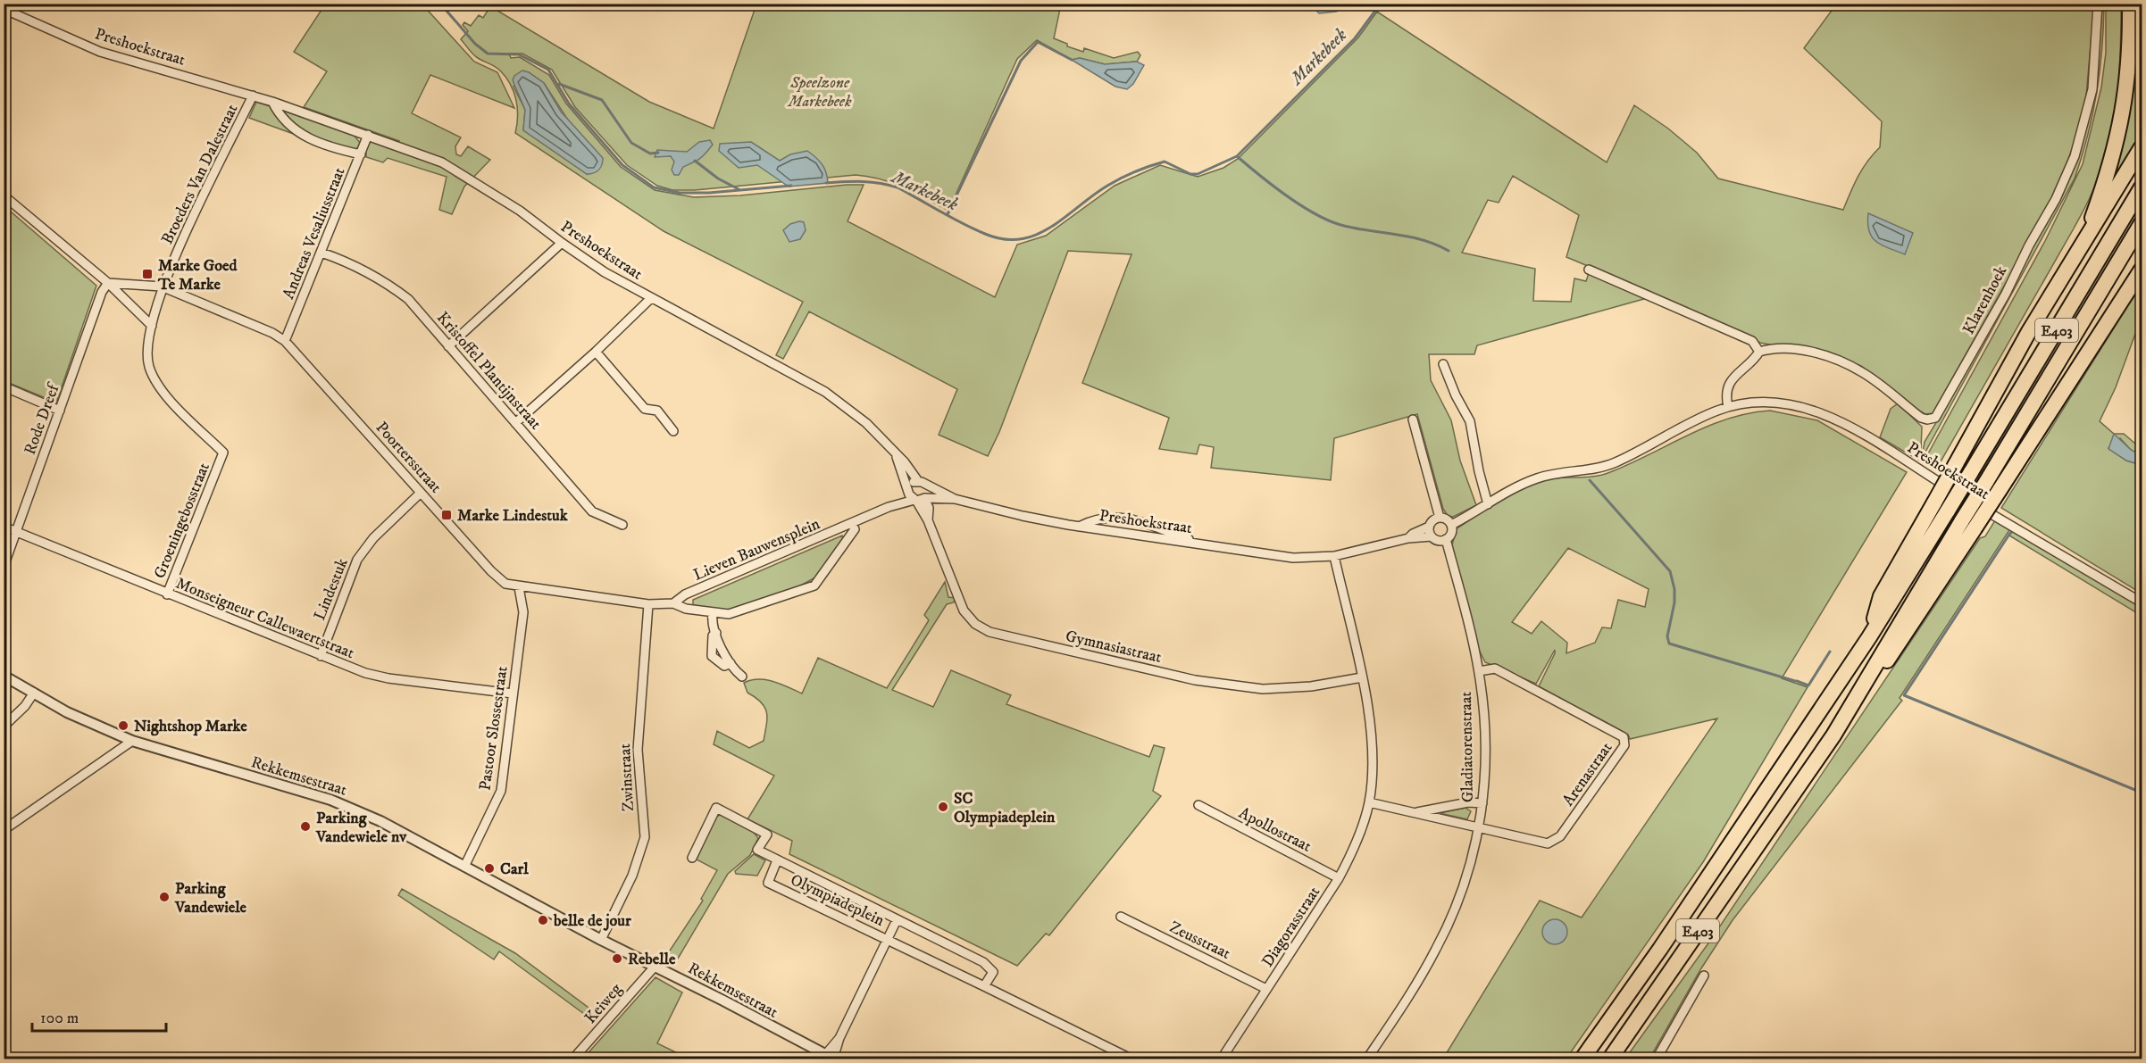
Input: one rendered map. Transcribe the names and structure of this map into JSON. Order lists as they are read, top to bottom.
{
  "streets": {
    "highway": ["E403"],
    "street": [
      "Preshoekstraat",
      "Broeders Van Dalestraat",
      "Andreas Vesaliusstraat",
      "Klarenhoek",
      "Kristoffel Plantijnstraat",
      "Rode Dreef",
      "Poortersstraat",
      "Groeningebosstraat",
      "Lieven Bauwensplein",
      "Lindestuk",
      "Monseigneur Callewaertstraat",
      "Gymnasiastraat",
      "Pastoor Slossestraat",
      "Gladiatorenstraat",
      "Arenastraat",
      "Rekkemsestraat",
      "Zwinstraat",
      "Apollostraat",
      "Olympiadeplein",
      "Diagorasstraat",
      "Zeusstraat",
      "Keiweg"
    ]
  },
  "crossings": [
    ["Preshoekstraat", "Broeders Van Dalestraat"],
    ["Preshoekstraat", "Andreas Vesaliusstraat"],
    ["Preshoekstraat", "Lieven Bauwensplein"],
    ["Preshoekstraat", "Gymnasiastraat"],
    ["Preshoekstraat", "Gladiatorenstraat"],
    ["Preshoekstraat", "Diagorasstraat"],
    ["Broeders Van Dalestraat", "Poortersstraat"],
    ["Broeders Van Dalestraat", "Groeningebosstraat"],
    ["Andreas Vesaliusstraat", "Kristoffel Plantijnstraat"],
    ["Andreas Vesaliusstraat", "Poortersstraat"],
    ["Rode Dreef", "Poortersstraat"],
    ["Rode Dreef", "Monseigneur Callewaertstraat"],
    ["Poortersstraat", "Lieven Bauwensplein"],
    ["Poortersstraat", "Lindestuk"],
    ["Poortersstraat", "Pastoor Slossestraat"],
    ["Poortersstraat", "Zwinstraat"],
    ["Groeningebosstraat", "Monseigneur Callewaertstraat"],
    ["Lieven Bauwensplein", "Gymnasiastraat"],
    ["Lieven Bauwensplein", "Zwinstraat"],
    ["Lindestuk", "Monseigneur Callewaertstraat"],
    ["Monseigneur Callewaertstraat", "Pastoor Slossestraat"],
    ["Gymnasiastraat", "Diagorasstraat"],
    ["Pastoor Slossestraat", "Rekkemsestraat"],
    ["Gladiatorenstraat", "Arenastraat"],
    ["Rekkemsestraat", "Zwinstraat"],
    ["Rekkemsestraat", "Keiweg"],
    ["Apollostraat", "Diagorasstraat"],
    ["Diagorasstraat", "Zeusstraat"]
  ],
  "water": ["Markebeek"],
  "parks": ["Speelzone Markebeek"],
  "places": {
    "transit": ["Marke Goed Te Marke", "Marke Lindestuk"],
    "other": [
      "Nightshop Marke",
      "SC Olympiadeplein",
      "Parking Vandewiele nv",
      "Carl",
      "Parking Vandewiele",
      "belle de jour",
      "Rebelle"
    ]
  },
  "scale_bar": "100 m"
}
